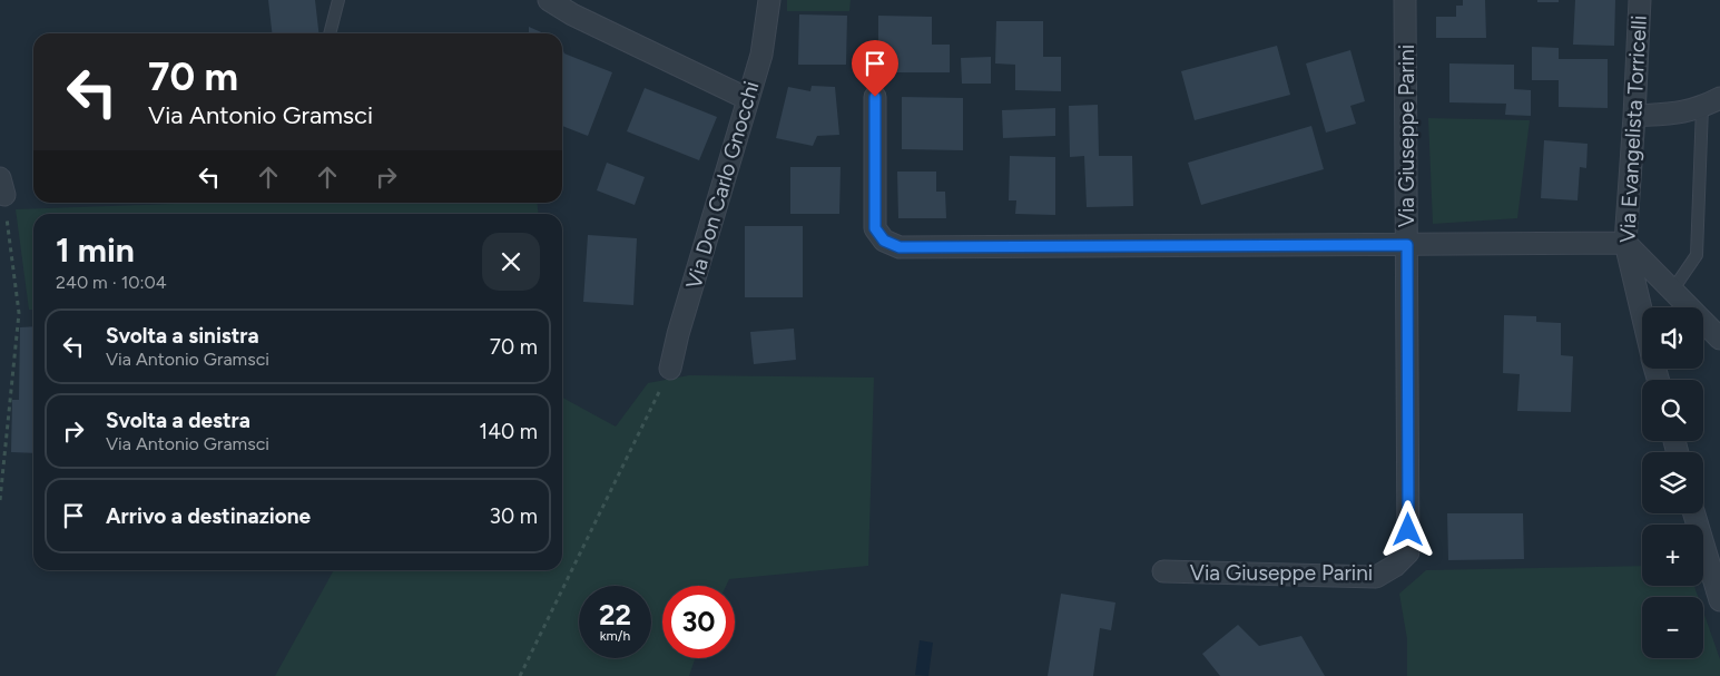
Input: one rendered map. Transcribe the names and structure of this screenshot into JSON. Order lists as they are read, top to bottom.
{
  "streets": {
    "street": ["Via Evangelista Torricelli", "Via Giuseppe Parini", "Via Don Carlo Gnocchi"]
  },
  "page": {
    "turn": ["70 m", "Via Antonio Gramsci"],
    "heading": ["1 min", "240 m · 10:04"],
    "map_buttons": ["+", "−"],
    "list": [
      {
        "name": "Svolta a sinistra",
        "note": "Via Antonio Gramsci",
        "value": "70 m"
      },
      {
        "name": "Svolta a destra",
        "note": "Via Antonio Gramsci",
        "value": "140 m"
      },
      {
        "name": "Arrivo a destinazione",
        "value": "30 m"
      }
    ],
    "speed": "22 km/h",
    "limit": "30"
  }
}
